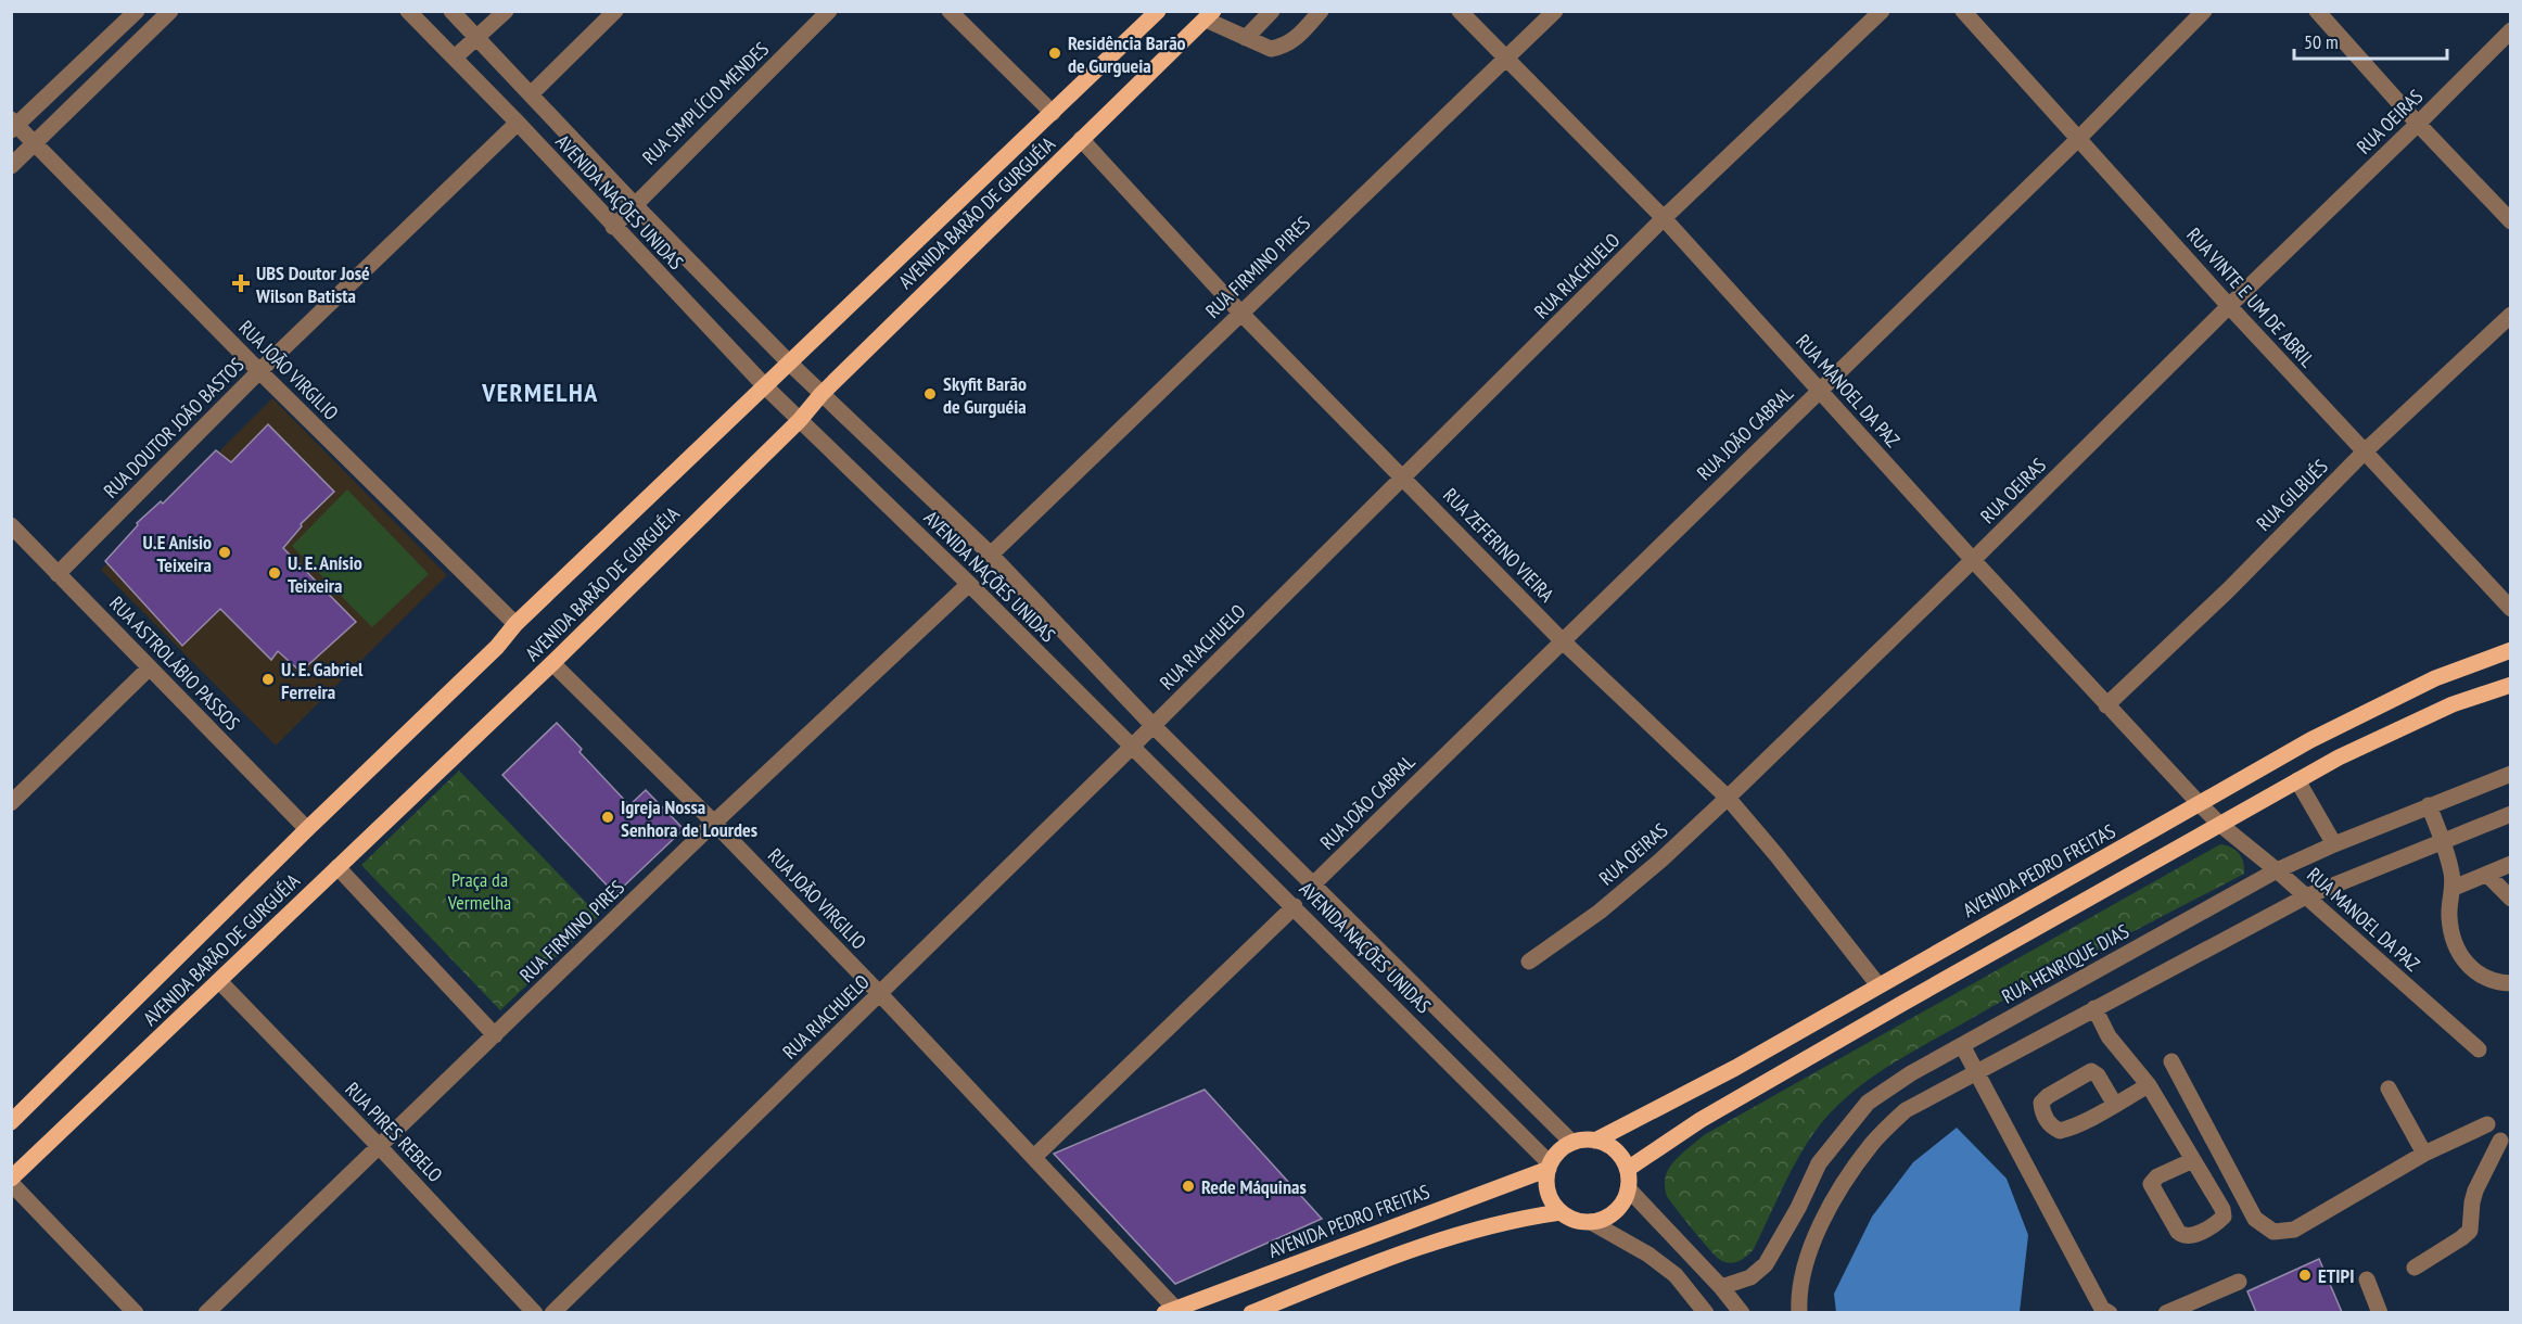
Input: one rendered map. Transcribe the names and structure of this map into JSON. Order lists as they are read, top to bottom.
{
  "streets": {
    "main road": ["AVENIDA BARÃO DE GURGUÉIA", "AVENIDA PEDRO FREITAS"],
    "street": [
      "RUA SIMPLÍCIO MENDES",
      "RUA OEIRAS",
      "AVENIDA NAÇÕES UNIDAS",
      "RUA FIRMINO PIRES",
      "RUA RIACHUELO",
      "RUA VINTE E UM DE ABRIL",
      "RUA JOÃO VIRGILIO",
      "RUA MANOEL DA PAZ",
      "RUA DOUTOR JOÃO BASTOS",
      "RUA JOÃO CABRAL",
      "RUA GILBUÉS",
      "RUA ZEFERINO VIEIRA",
      "RUA ASTROLÁBIO PASSOS",
      "RUA HENRIQUE DIAS",
      "RUA PIRES REBELO"
    ]
  },
  "crossings": [
    ["RUA SIMPLÍCIO MENDES", "AVENIDA NAÇÕES UNIDAS"],
    ["RUA OEIRAS", "RUA VINTE E UM DE ABRIL"],
    ["RUA OEIRAS", "RUA MANOEL DA PAZ"],
    ["RUA OEIRAS", "RUA ZEFERINO VIEIRA"],
    ["AVENIDA NAÇÕES UNIDAS", "AVENIDA BARÃO DE GURGUÉIA"],
    ["AVENIDA NAÇÕES UNIDAS", "RUA FIRMINO PIRES"],
    ["AVENIDA NAÇÕES UNIDAS", "RUA RIACHUELO"],
    ["AVENIDA NAÇÕES UNIDAS", "RUA DOUTOR JOÃO BASTOS"],
    ["AVENIDA NAÇÕES UNIDAS", "RUA JOÃO CABRAL"],
    ["AVENIDA NAÇÕES UNIDAS", "AVENIDA PEDRO FREITAS"],
    ["AVENIDA BARÃO DE GURGUÉIA", "RUA JOÃO VIRGILIO"],
    ["AVENIDA BARÃO DE GURGUÉIA", "RUA ZEFERINO VIEIRA"],
    ["AVENIDA BARÃO DE GURGUÉIA", "RUA ASTROLÁBIO PASSOS"],
    ["AVENIDA BARÃO DE GURGUÉIA", "RUA PIRES REBELO"],
    ["RUA FIRMINO PIRES", "RUA JOÃO VIRGILIO"],
    ["RUA FIRMINO PIRES", "RUA MANOEL DA PAZ"],
    ["RUA FIRMINO PIRES", "RUA ZEFERINO VIEIRA"],
    ["RUA FIRMINO PIRES", "RUA PIRES REBELO"],
    ["RUA RIACHUELO", "RUA JOÃO VIRGILIO"],
    ["RUA RIACHUELO", "RUA MANOEL DA PAZ"],
    ["RUA RIACHUELO", "RUA ZEFERINO VIEIRA"],
    ["RUA VINTE E UM DE ABRIL", "RUA JOÃO CABRAL"],
    ["RUA VINTE E UM DE ABRIL", "RUA GILBUÉS"],
    ["RUA JOÃO VIRGILIO", "RUA DOUTOR JOÃO BASTOS"],
    ["RUA JOÃO VIRGILIO", "AVENIDA PEDRO FREITAS"],
    ["RUA MANOEL DA PAZ", "RUA JOÃO CABRAL"],
    ["RUA MANOEL DA PAZ", "RUA GILBUÉS"],
    ["RUA MANOEL DA PAZ", "AVENIDA PEDRO FREITAS"],
    ["RUA MANOEL DA PAZ", "RUA HENRIQUE DIAS"],
    ["RUA DOUTOR JOÃO BASTOS", "RUA ASTROLÁBIO PASSOS"],
    ["RUA JOÃO CABRAL", "RUA ZEFERINO VIEIRA"],
    ["RUA ZEFERINO VIEIRA", "AVENIDA PEDRO FREITAS"]
  ],
  "districts": ["VERMELHA"],
  "parks": ["Praça da Vermelha"],
  "places": {
    "other": [
      "Residência Barão de Gurgueia",
      "Skyfit Barão de Gurguéia",
      "U.E Anísio Teixeira",
      "U. E. Anísio Teixeira",
      "U. E. Gabriel Ferreira",
      "Igreja Nossa Senhora de Lourdes",
      "Rede Máquinas",
      "ETIPI"
    ],
    "health": ["UBS Doutor José Wilson Batista"]
  },
  "scale_bar": "50 m"
}
